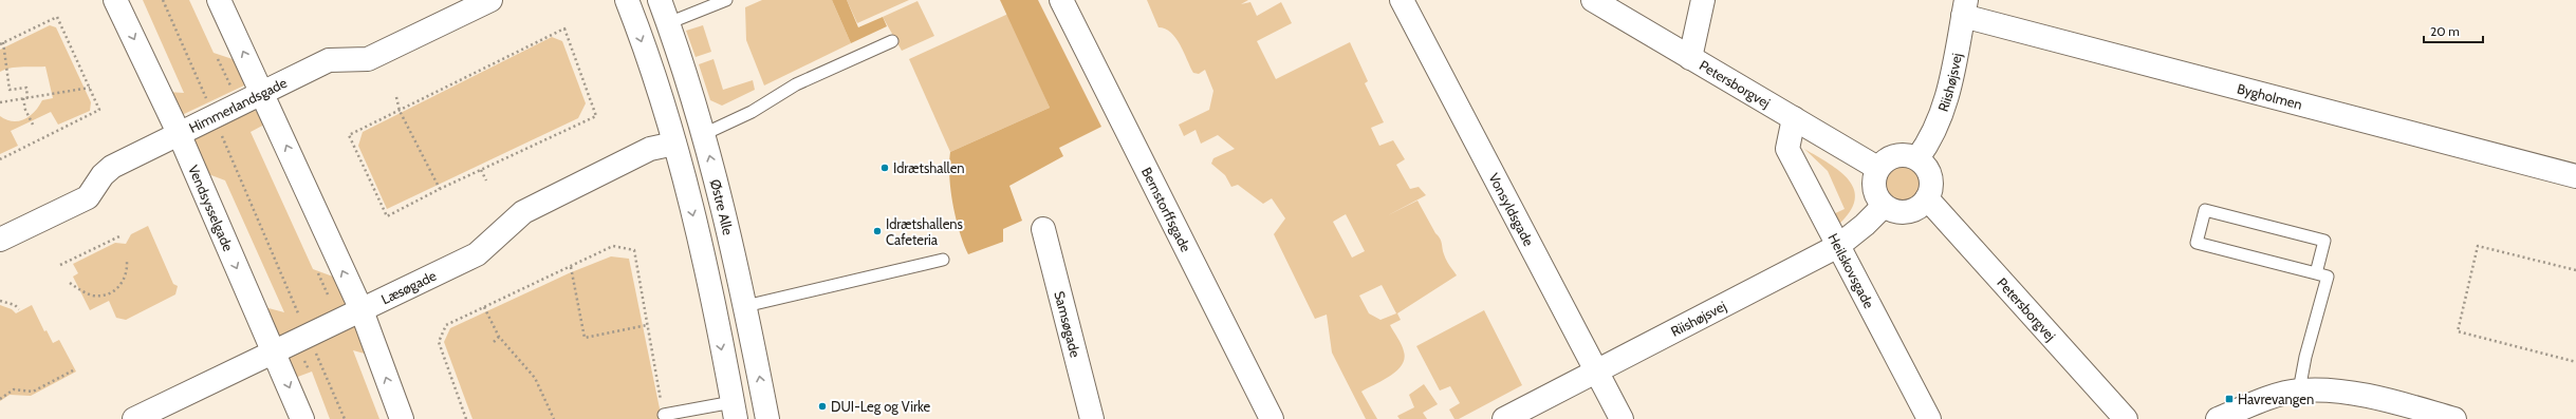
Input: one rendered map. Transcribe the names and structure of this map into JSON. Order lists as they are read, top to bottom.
{
  "streets": {
    "street": [
      "Riishøjsvej",
      "Petersborgvej",
      "Bygholmen",
      "Himmerlandsgade",
      "Østre Alle",
      "Vendsysselgade",
      "Bernstorffsgade",
      "Vonsyldsgade",
      "Heilskovsgade",
      "Læsøgade",
      "Samsøgade"
    ]
  },
  "crossings": [
    ["Riishøjsvej", "Petersborgvej"],
    ["Riishøjsvej", "Bygholmen"],
    ["Riishøjsvej", "Vonsyldsgade"],
    ["Riishøjsvej", "Heilskovsgade"],
    ["Petersborgvej", "Heilskovsgade"],
    ["Himmerlandsgade", "Vendsysselgade"],
    ["Vendsysselgade", "Læsøgade"]
  ],
  "places": {
    "other": ["Idrætshallen", "Idrætshallens Cafeteria", "DUI-Leg og Virke"],
    "transit": ["Havrevangen"]
  },
  "scale_bar": "20 m"
}
